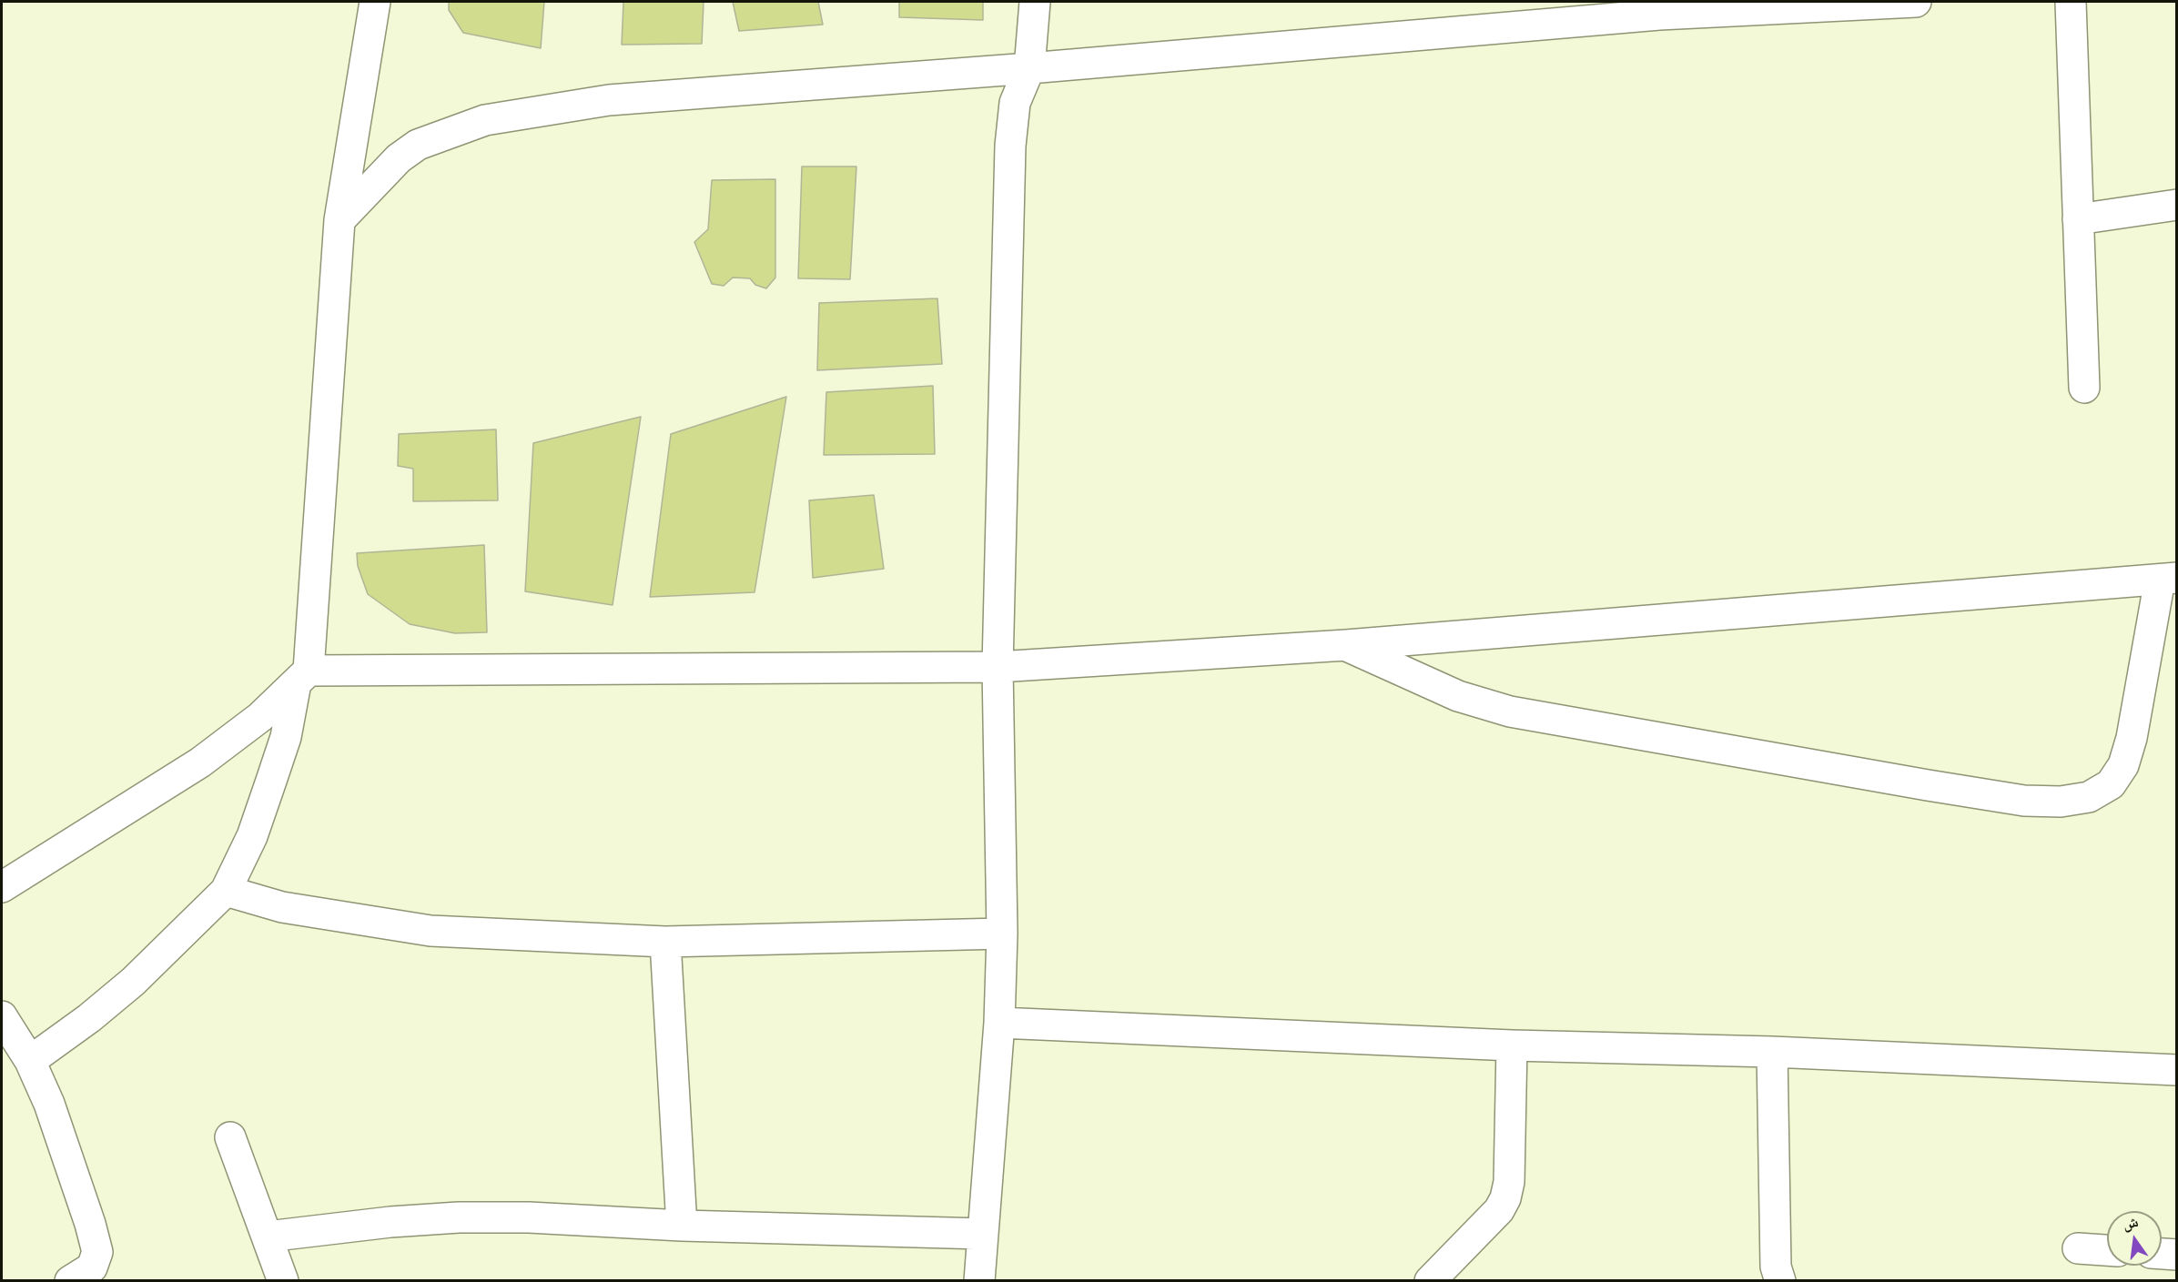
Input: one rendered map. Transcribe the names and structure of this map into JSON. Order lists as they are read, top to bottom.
{
  "north": "top"
}
